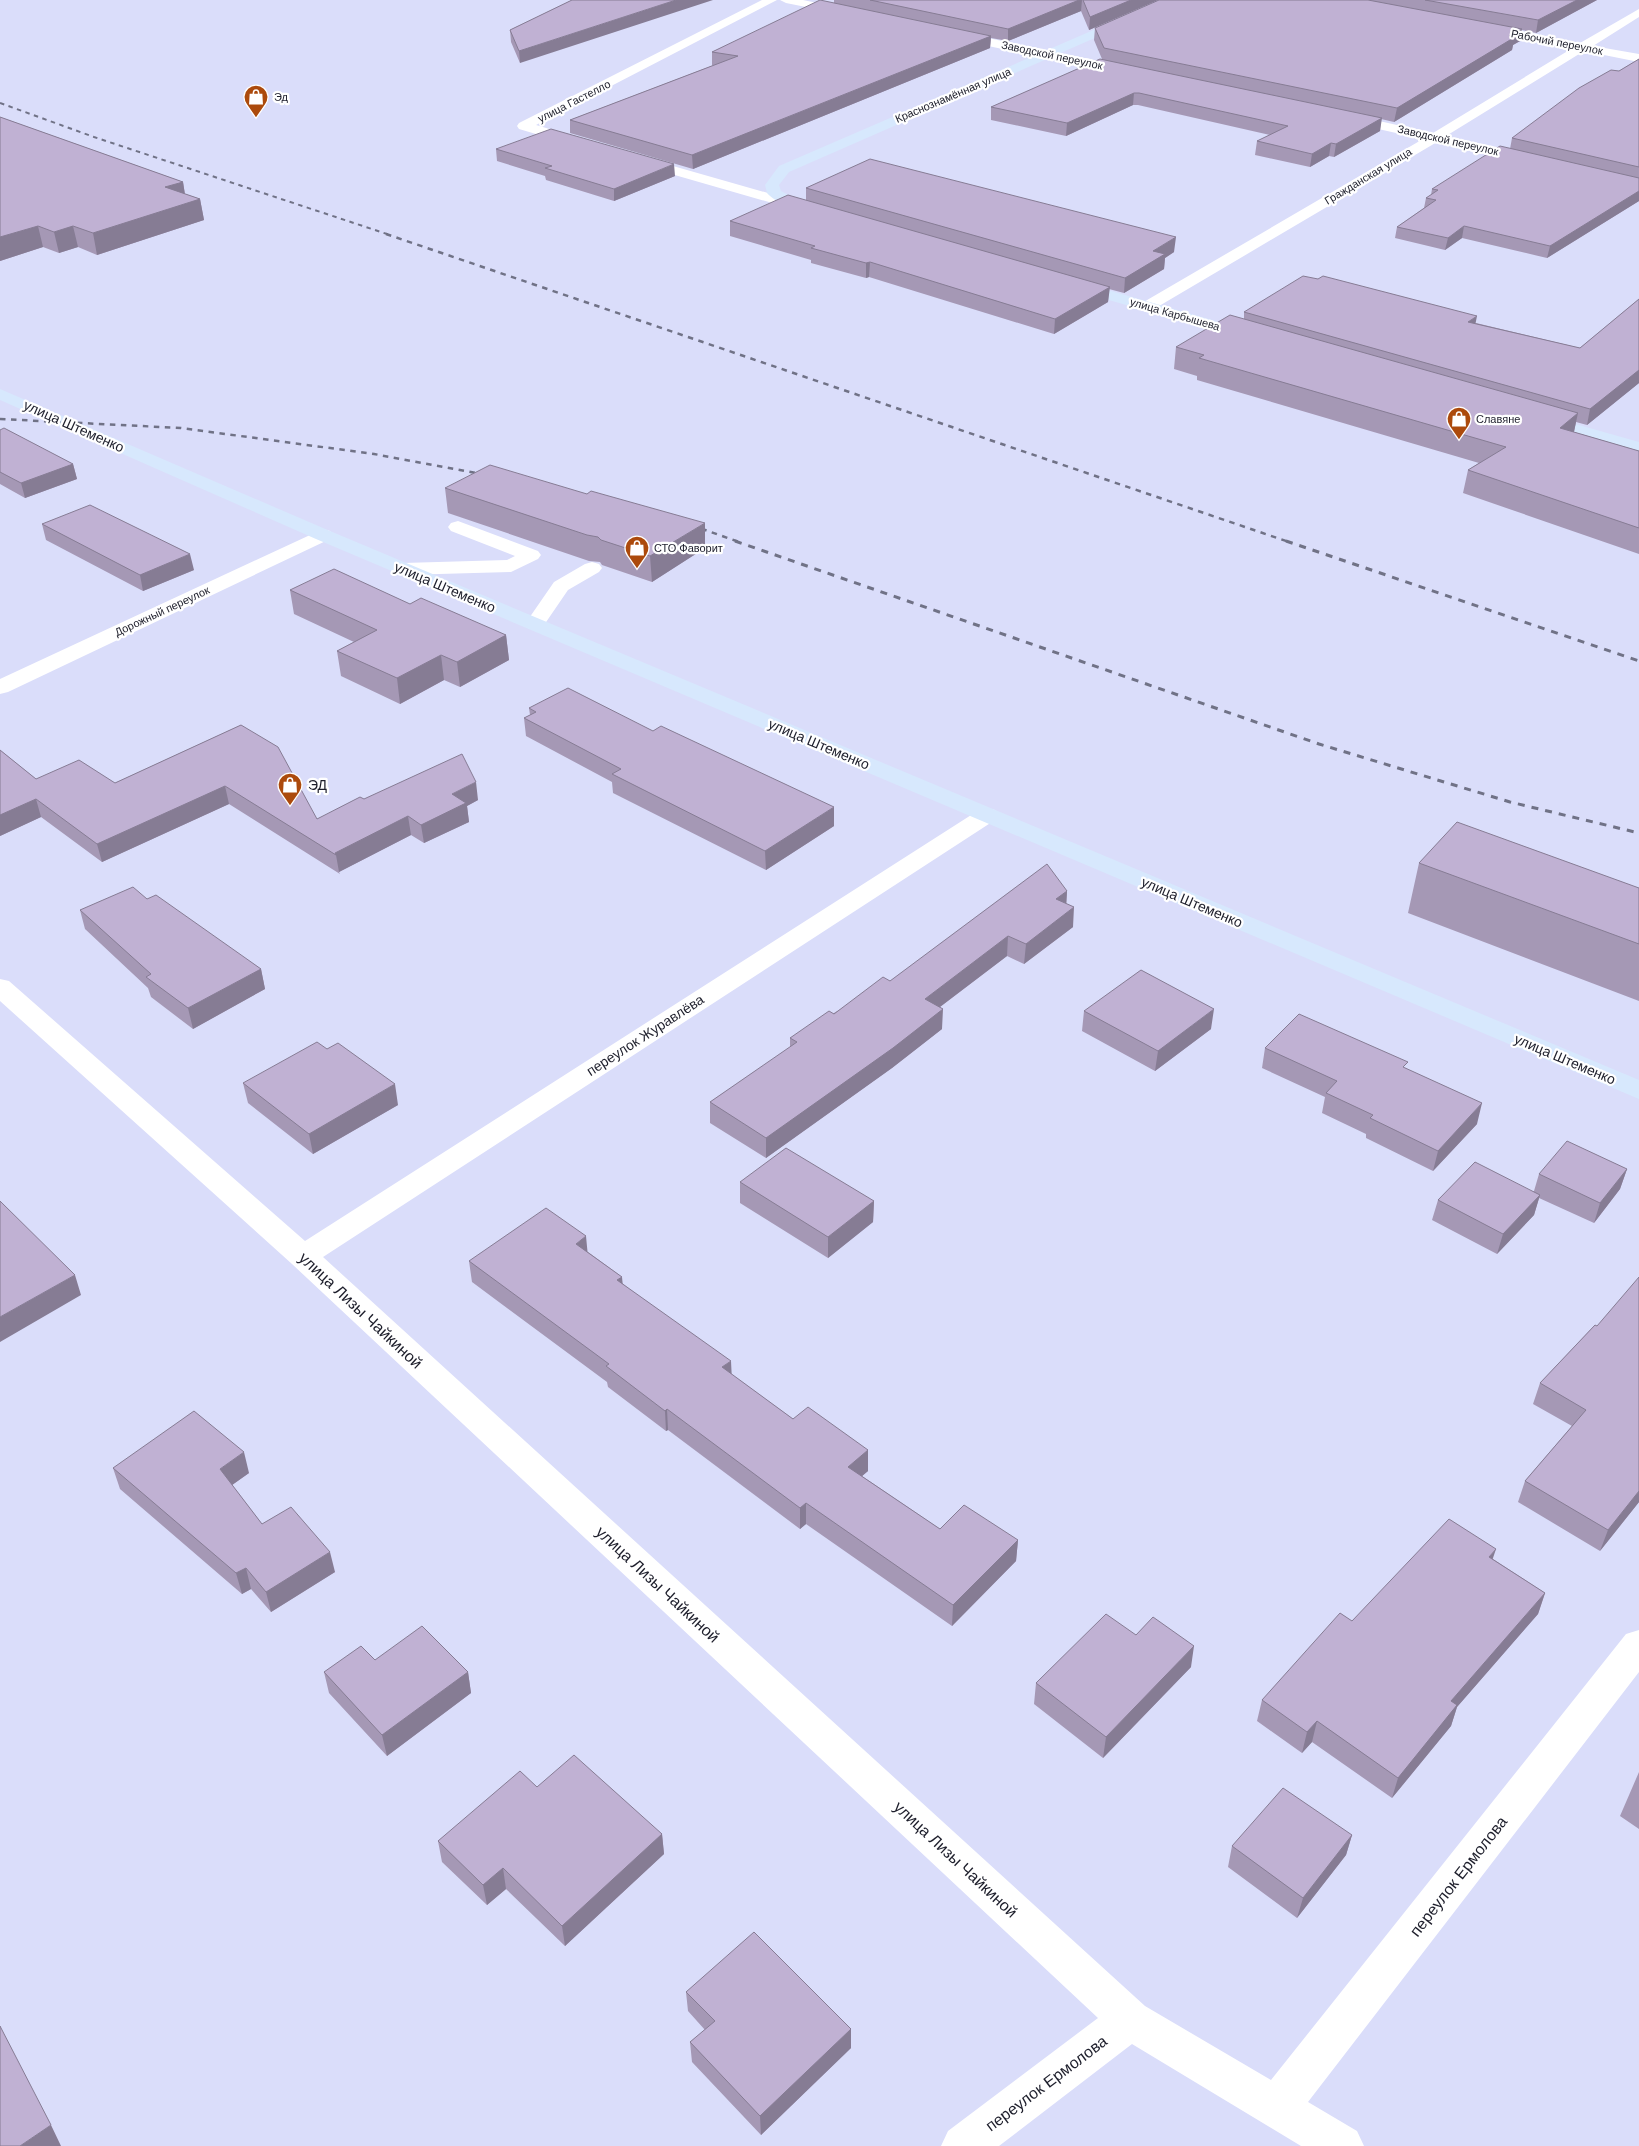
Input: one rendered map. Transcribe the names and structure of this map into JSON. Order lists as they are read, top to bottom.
{
  "streets": {
    "main road": ["Краснознамённая улица", "улица Карбышева", "улица Штеменко"],
    "street": [
      "Рабочий переулок",
      "Заводской переулок",
      "улица Гастелло",
      "Гражданская улица",
      "Дорожный переулок",
      "переулок Журавлёва",
      "улица Лизы Чайкиной",
      "переулок Ермолова"
    ]
  },
  "crossings": [
    ["Рабочий переулок", "Гражданская улица"],
    ["Заводской переулок", "Краснознамённая улица"],
    ["Заводской переулок", "Гражданская улица"],
    ["Гражданская улица", "улица Карбышева"],
    ["улица Штеменко", "Дорожный переулок"],
    ["улица Штеменко", "переулок Журавлёва"],
    ["переулок Журавлёва", "улица Лизы Чайкиной"],
    ["улица Лизы Чайкиной", "переулок Ермолова"]
  ],
  "places": {
    "shop": [
      "Эд",
      "Славяне",
      "СТО Фаворит",
      "ЭД"
    ]
  }
}
